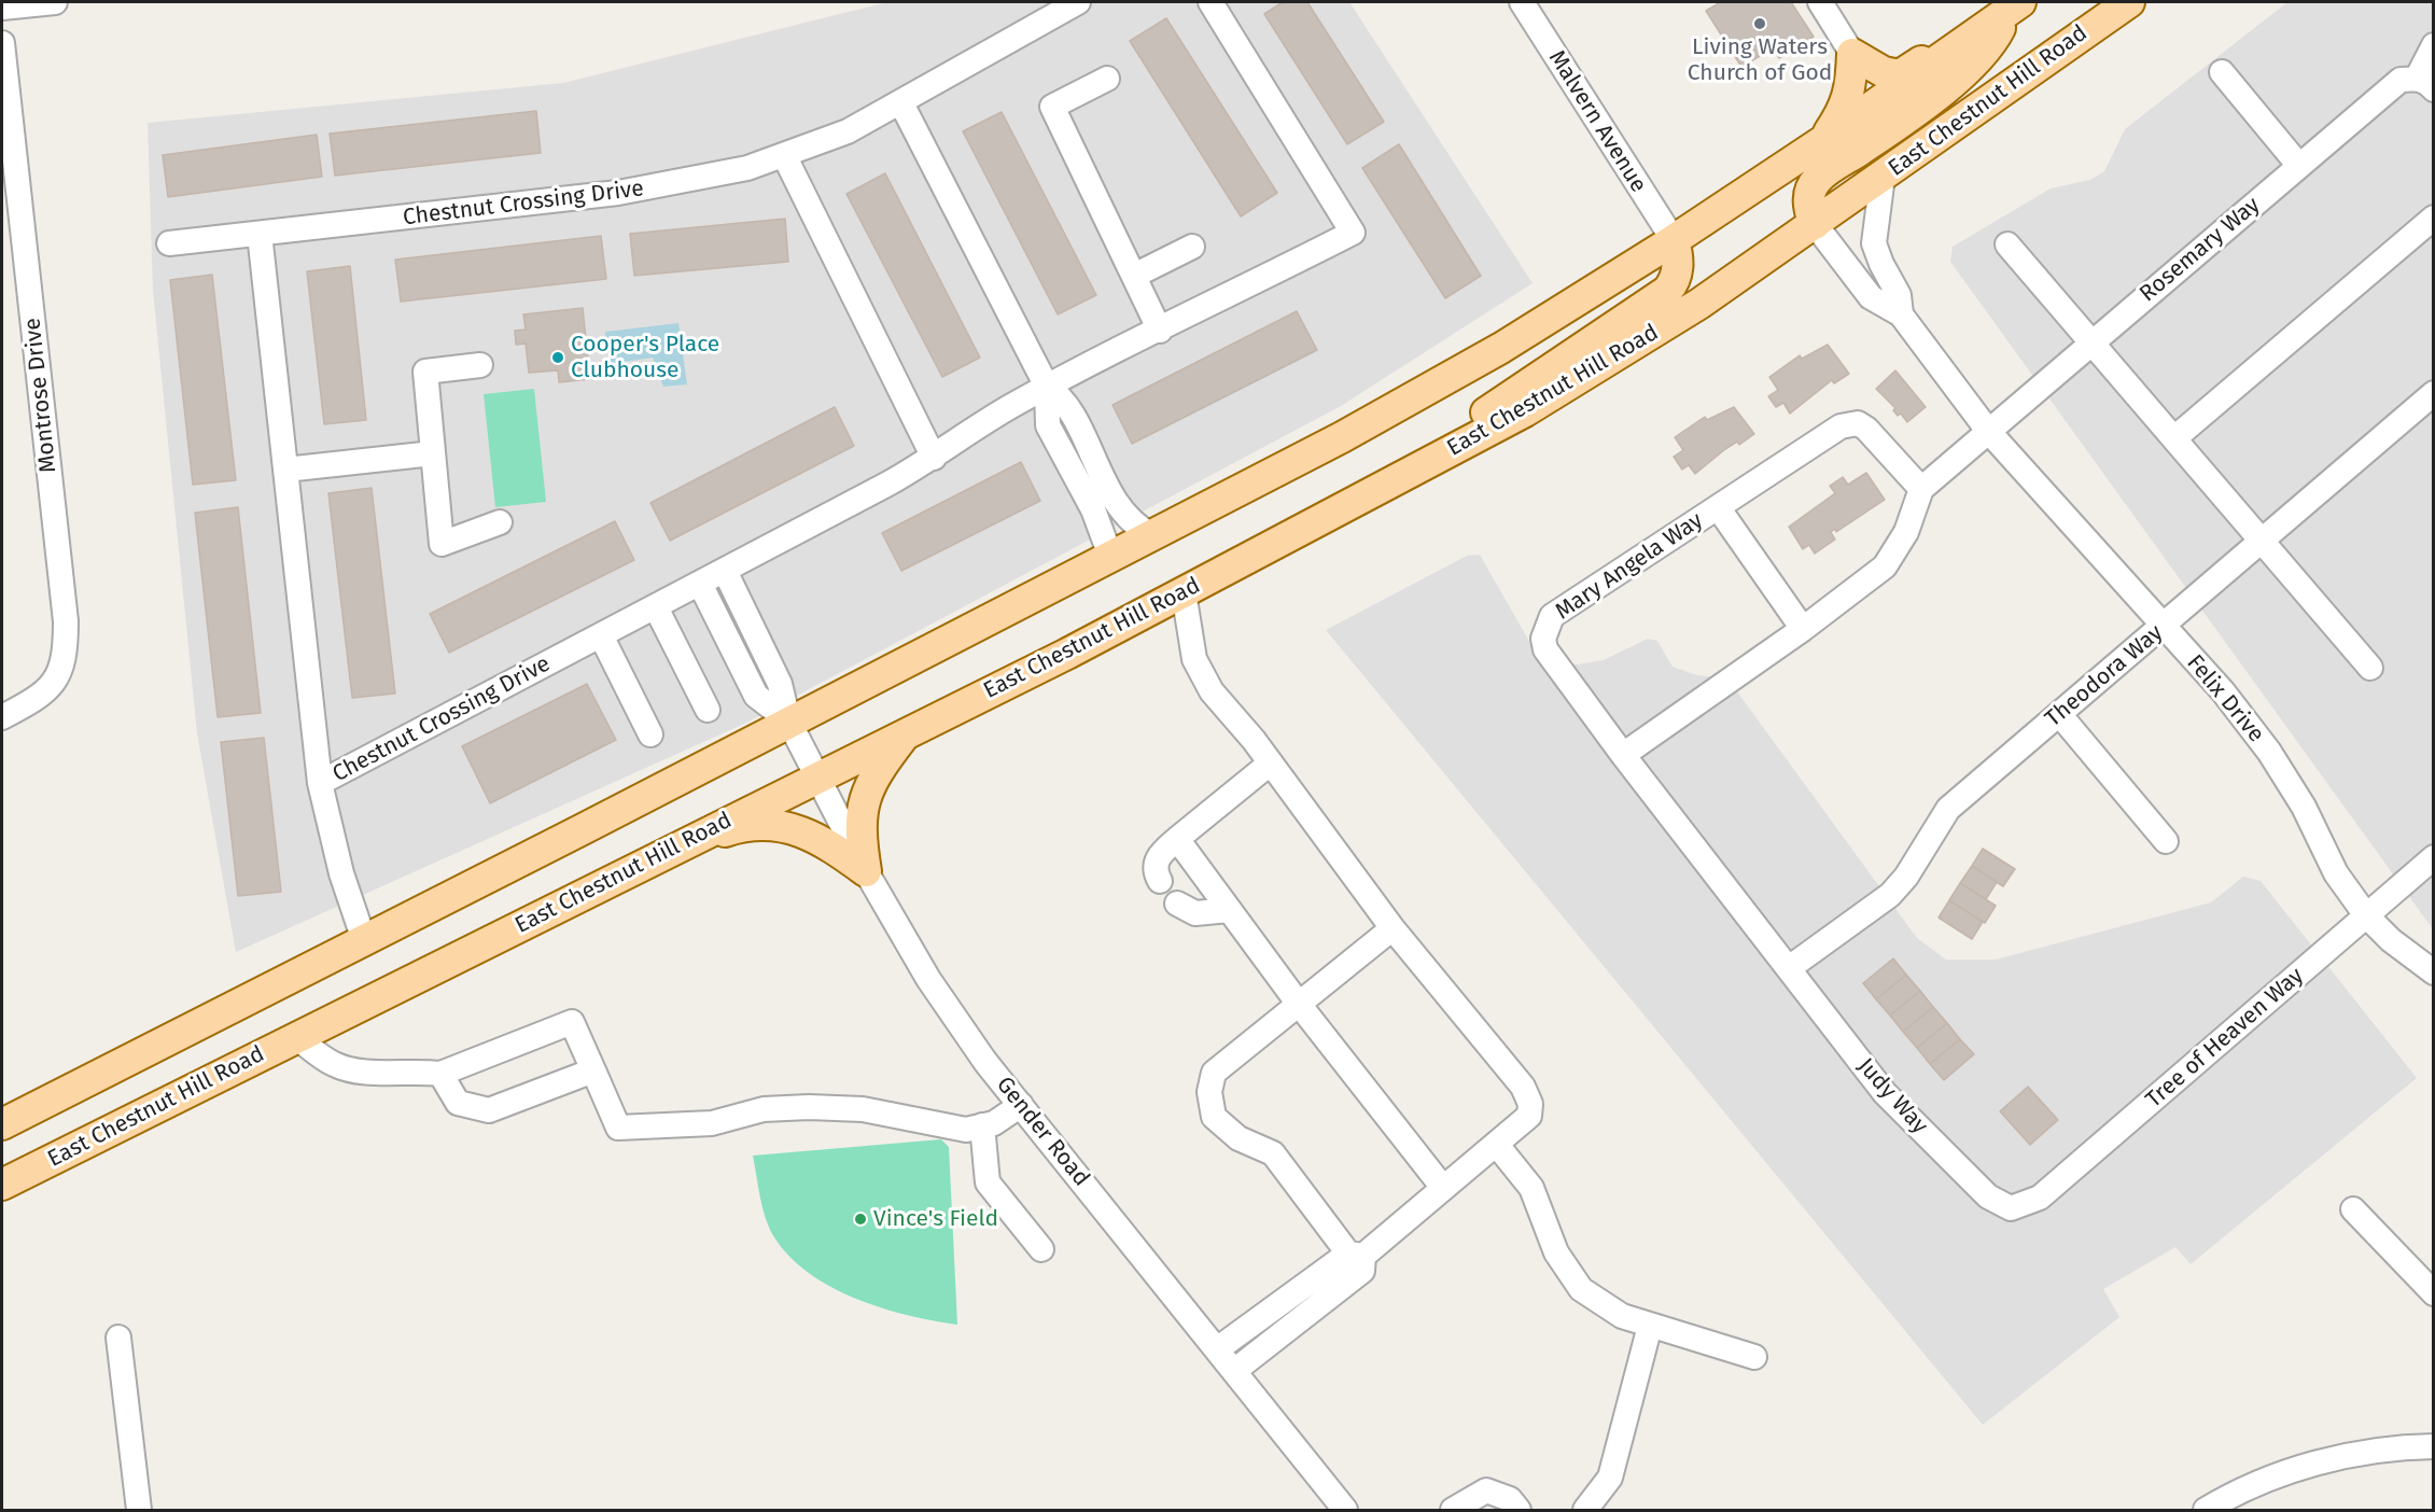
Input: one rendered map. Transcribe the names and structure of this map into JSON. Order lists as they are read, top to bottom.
{
  "streets": {
    "main road": ["East Chestnut Hill Road"],
    "street": [
      "Malvern Avenue",
      "Chestnut Crossing Drive",
      "Rosemary Way",
      "Montrose Drive",
      "Mary Angela Way",
      "Theodora Way",
      "Felix Drive",
      "Tree of Heaven Way",
      "Judy Way",
      "Gender Road"
    ]
  },
  "crossings": [
    ["East Chestnut Hill Road", "Felix Drive"],
    ["East Chestnut Hill Road", "Gender Road"],
    ["Rosemary Way", "Felix Drive"],
    ["Mary Angela Way", "Theodora Way"],
    ["Mary Angela Way", "Judy Way"],
    ["Theodora Way", "Felix Drive"],
    ["Theodora Way", "Judy Way"],
    ["Felix Drive", "Tree of Heaven Way"],
    ["Tree of Heaven Way", "Judy Way"]
  ],
  "places": ["Living Waters Church of God", "Cooper's Place Clubhouse", "Vince's Field"]
}
